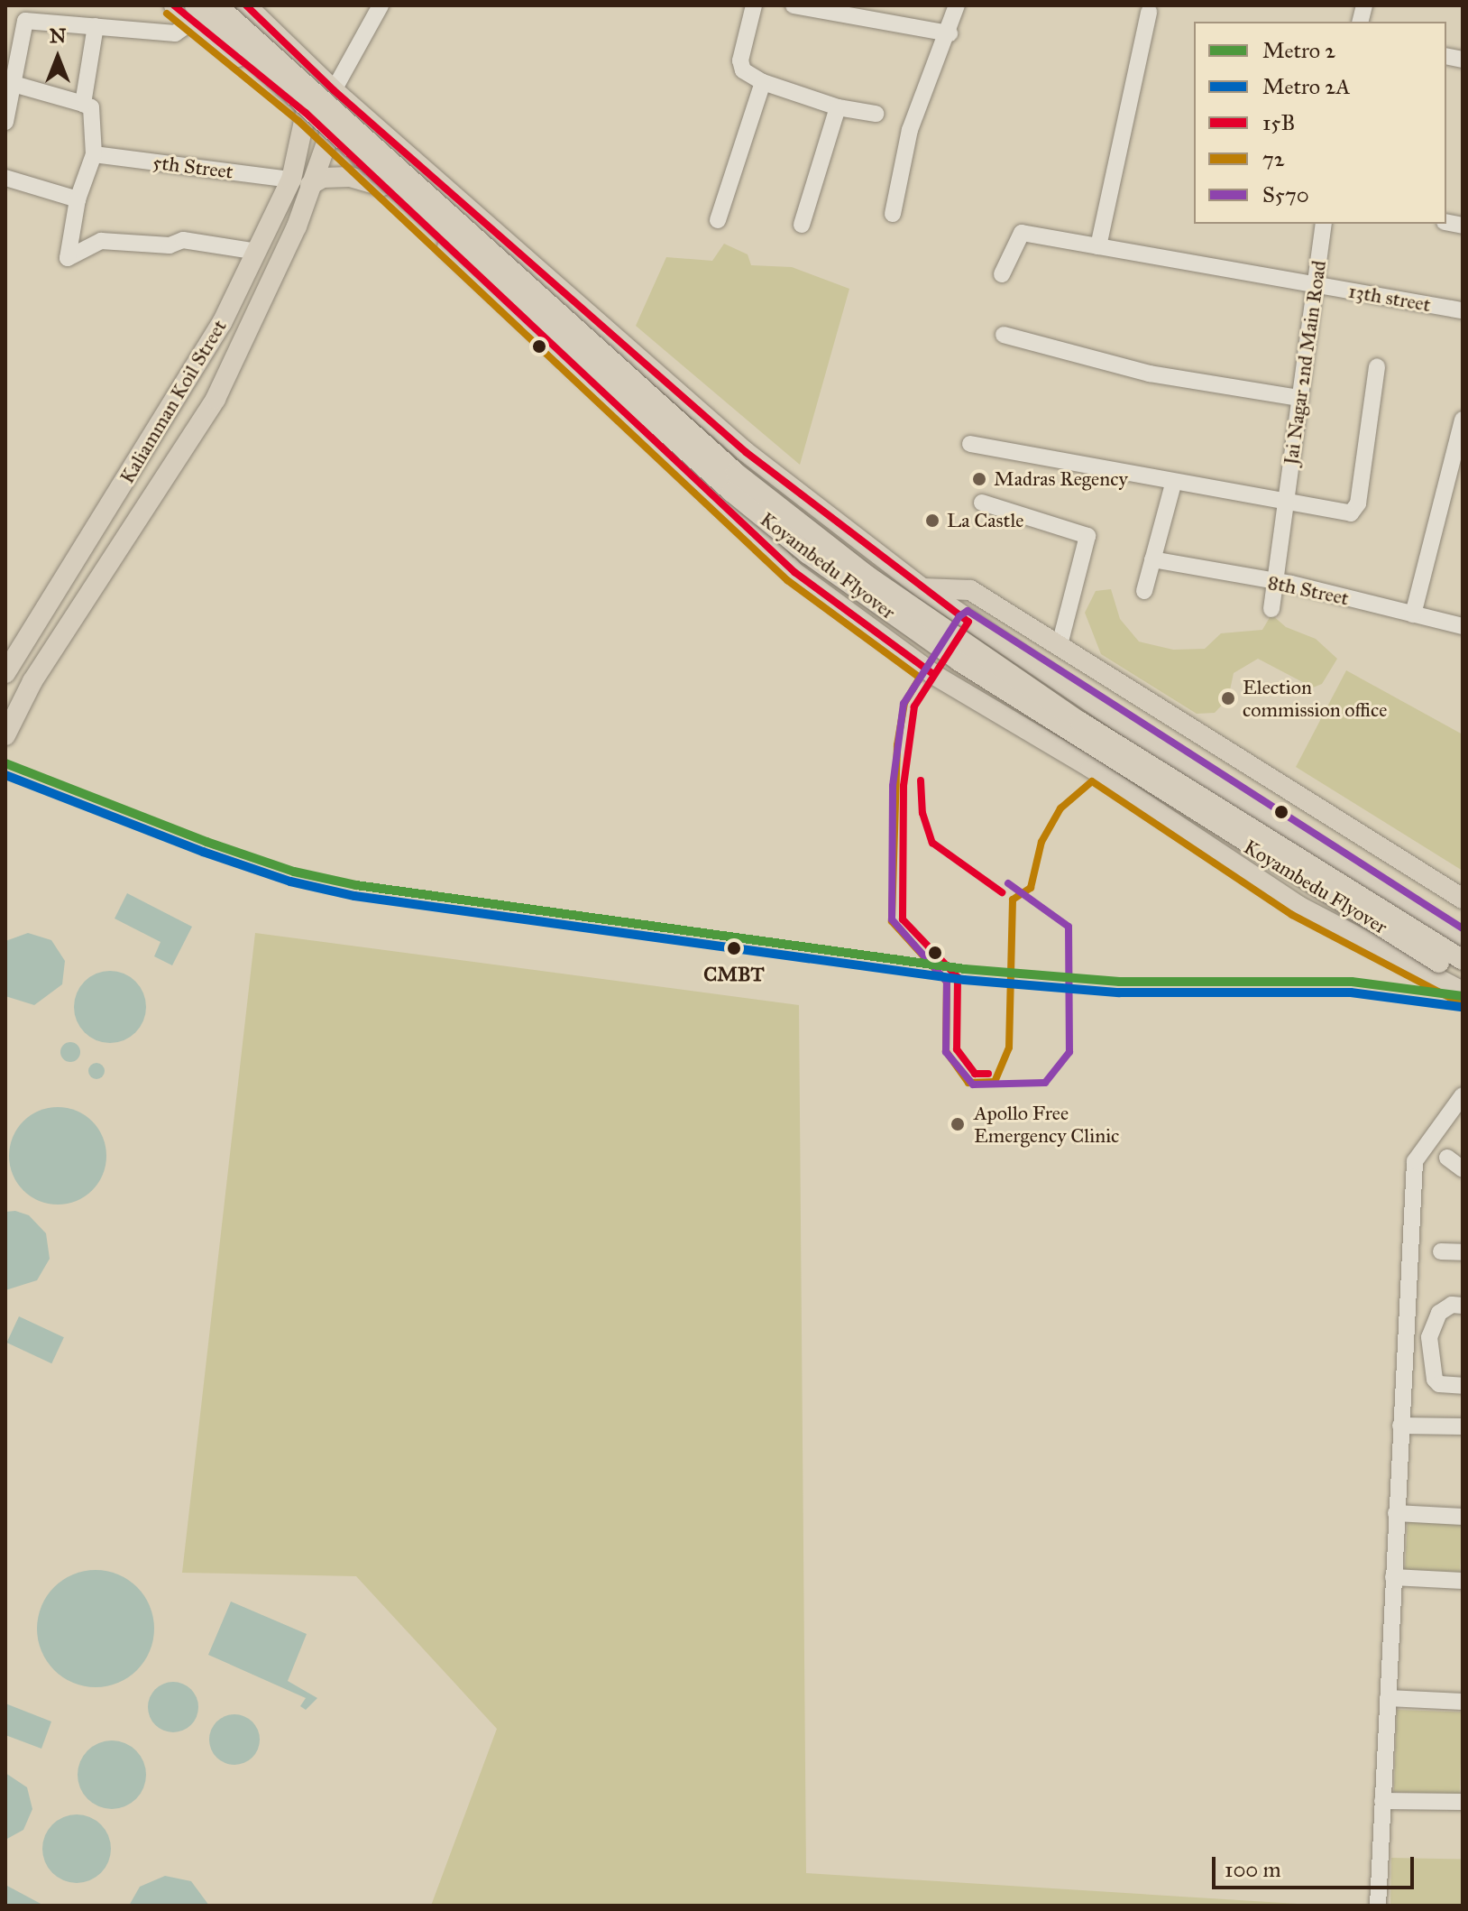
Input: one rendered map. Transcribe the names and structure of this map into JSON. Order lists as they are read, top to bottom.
{
  "streets": {
    "main road": ["Kaliamman Koil Street", "Koyambedu Flyover"],
    "street": [
      "5th Street",
      "13th street",
      "Jai Nagar 2nd Main Road",
      "8th Street"
    ]
  },
  "crossings": [
    ["5th Street", "Kaliamman Koil Street"],
    ["13th street", "Jai Nagar 2nd Main Road"],
    ["Jai Nagar 2nd Main Road", "8th Street"]
  ],
  "places": [
    "Madras Regency",
    "La Castle",
    "Election commission office",
    "CMBT",
    "Apollo Free Emergency Clinic"
  ],
  "lines": [
    "transit line 15B",
    "transit line 72",
    "transit line S570",
    "metro line 2",
    "metro line 2A"
  ],
  "legend": [
    "Metro 2",
    "Metro 2A",
    "15B",
    "72",
    "S570"
  ],
  "scale_bar": "100 m",
  "north": "top"
}
